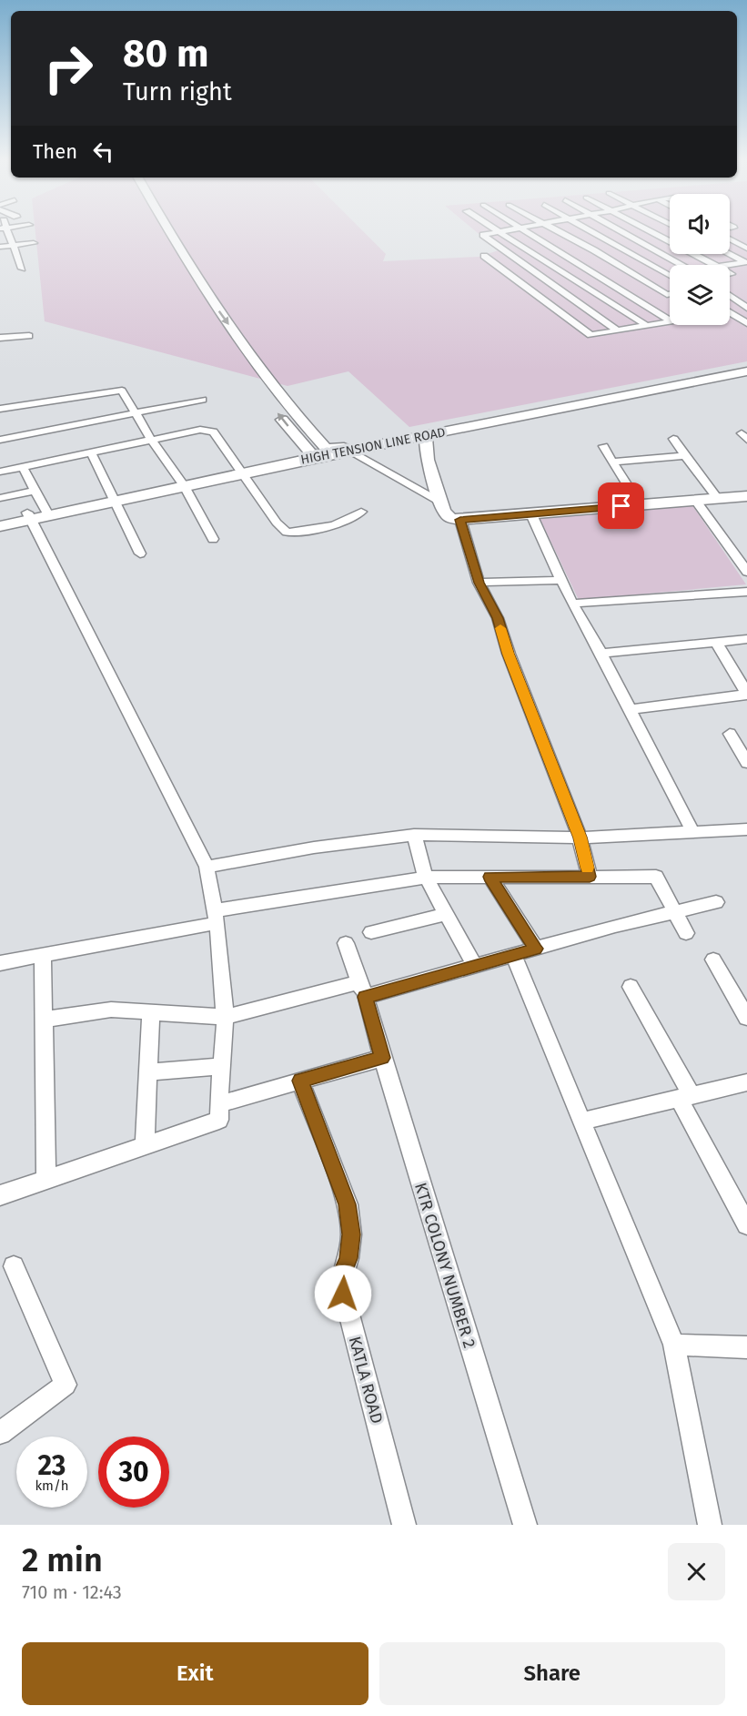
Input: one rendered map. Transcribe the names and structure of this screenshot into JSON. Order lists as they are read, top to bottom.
{
  "streets": {
    "main road": ["HIGH TENSION LINE ROAD"],
    "street": ["KTR COLONY NUMBER 2", "KATLA ROAD"]
  },
  "page": {
    "turn": ["80 m", "Turn right"],
    "then": "Then",
    "speed": "23 km/h",
    "limit": "30",
    "heading": ["2 min", "710 m · 12:43"],
    "buttons": ["Exit", "Share"]
  }
}
